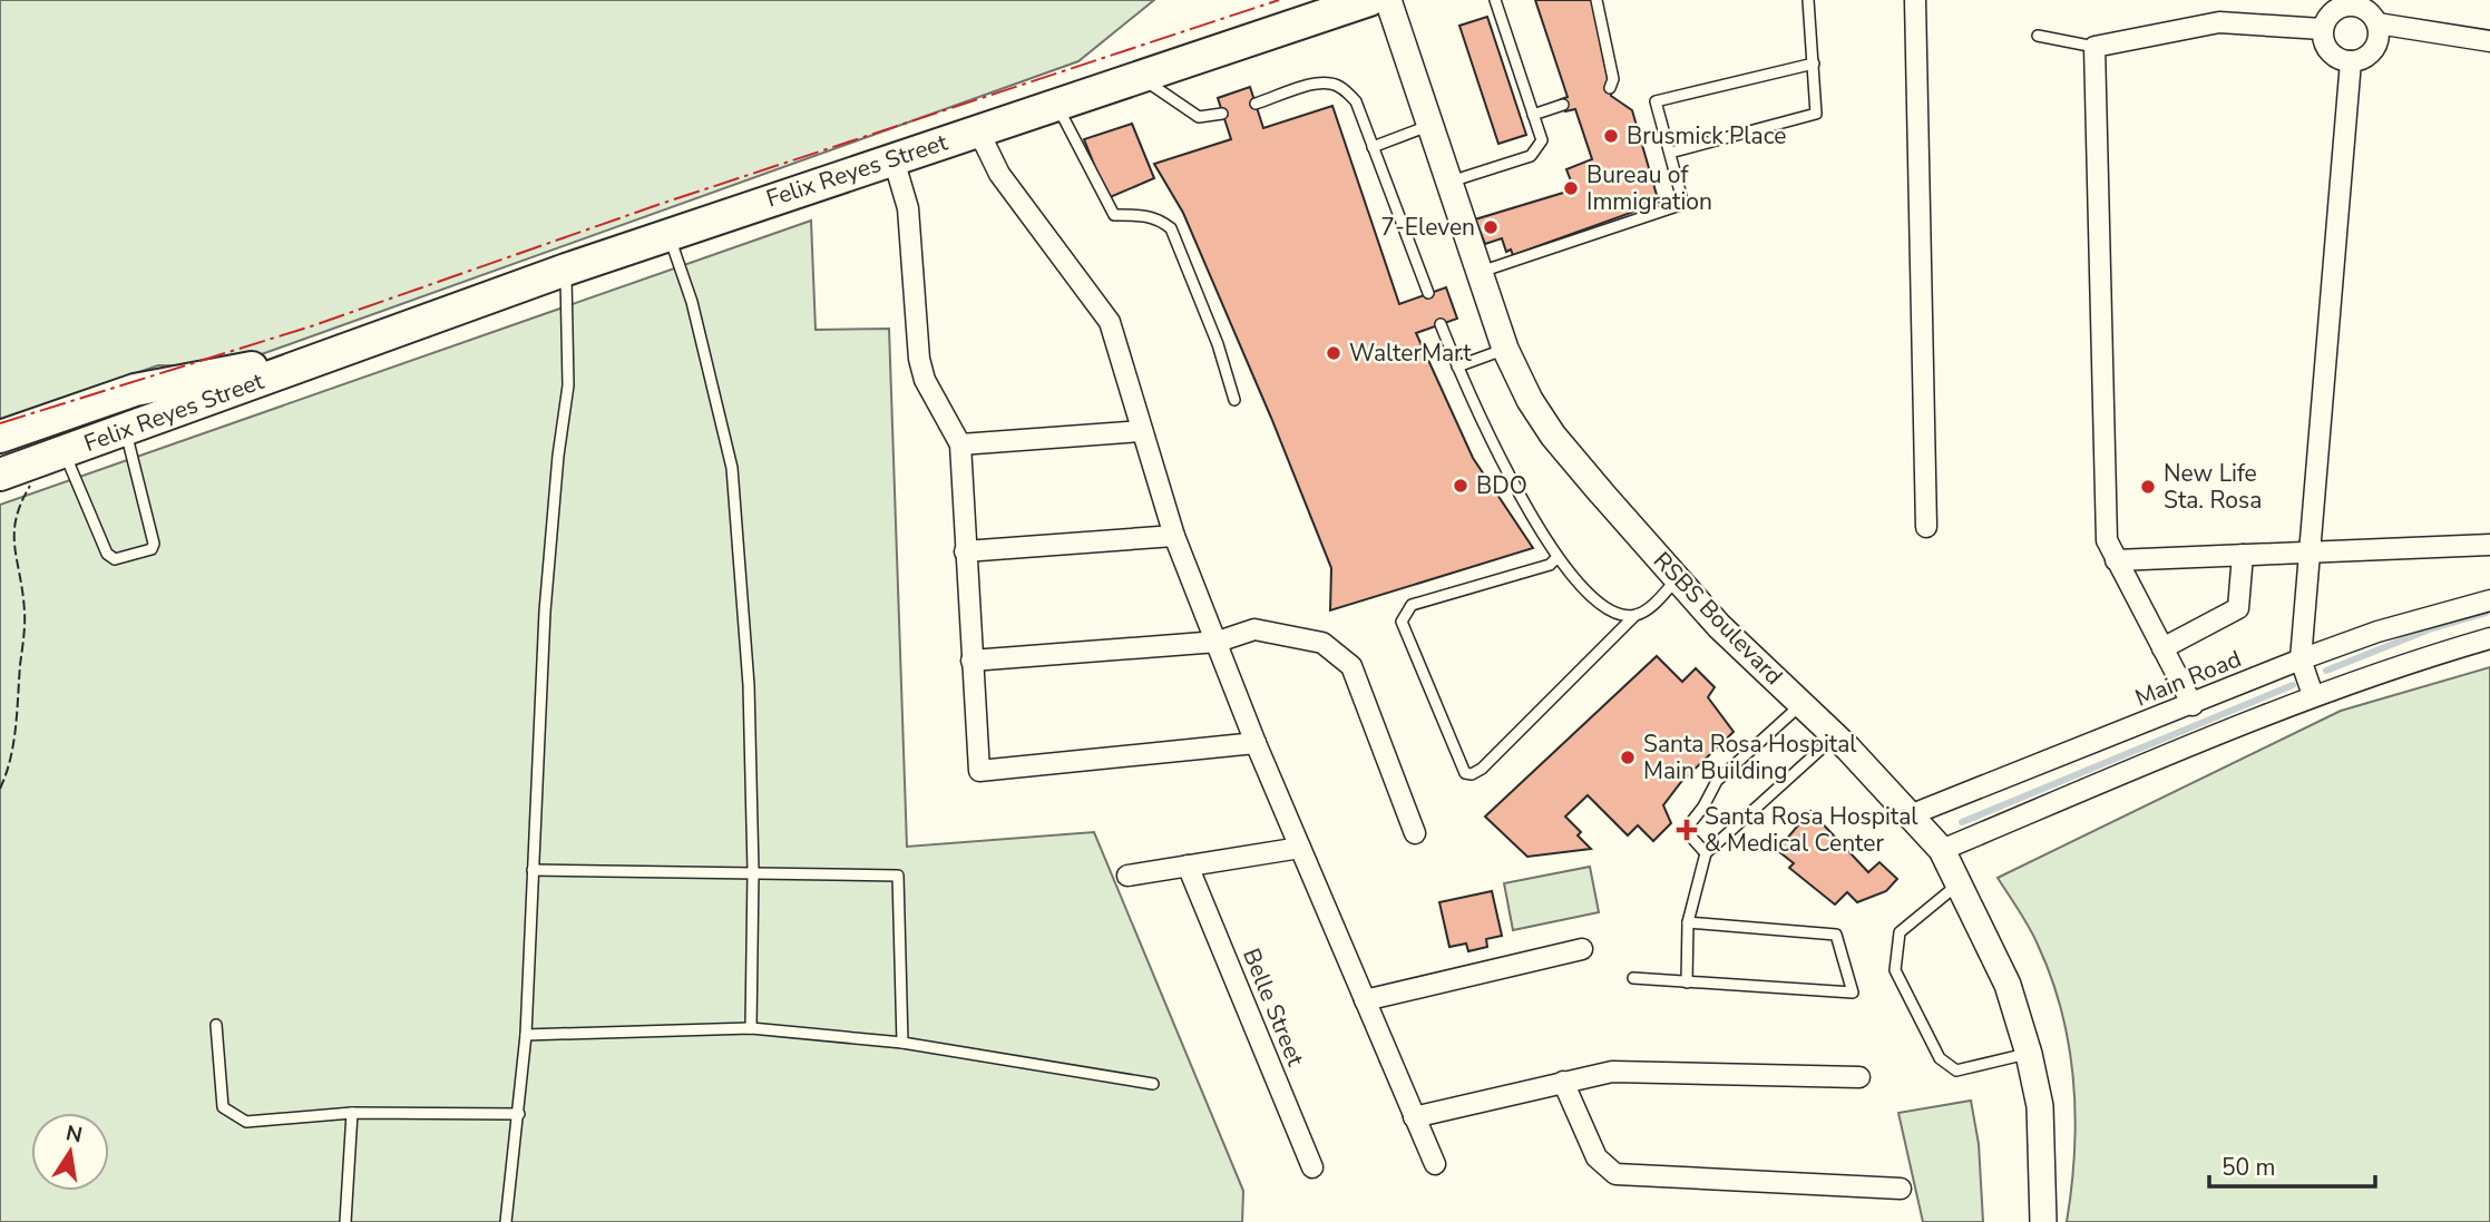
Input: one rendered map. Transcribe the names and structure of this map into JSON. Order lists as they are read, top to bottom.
{
  "streets": {
    "main road": ["Felix Reyes Street"],
    "street": ["RSBS Boulevard", "Main Road", "Belle Street"]
  },
  "crossings": [
    ["RSBS Boulevard", "Main Road"]
  ],
  "places": {
    "other": [
      "Brusmick Place",
      "Bureau of Immigration",
      "7-Eleven",
      "WalterMart",
      "BDO",
      "New Life Sta. Rosa",
      "Santa Rosa Hospital Main Building"
    ],
    "health": ["Santa Rosa Hospital & Medical Center"]
  },
  "scale_bar": "50 m",
  "north": "top"
}
